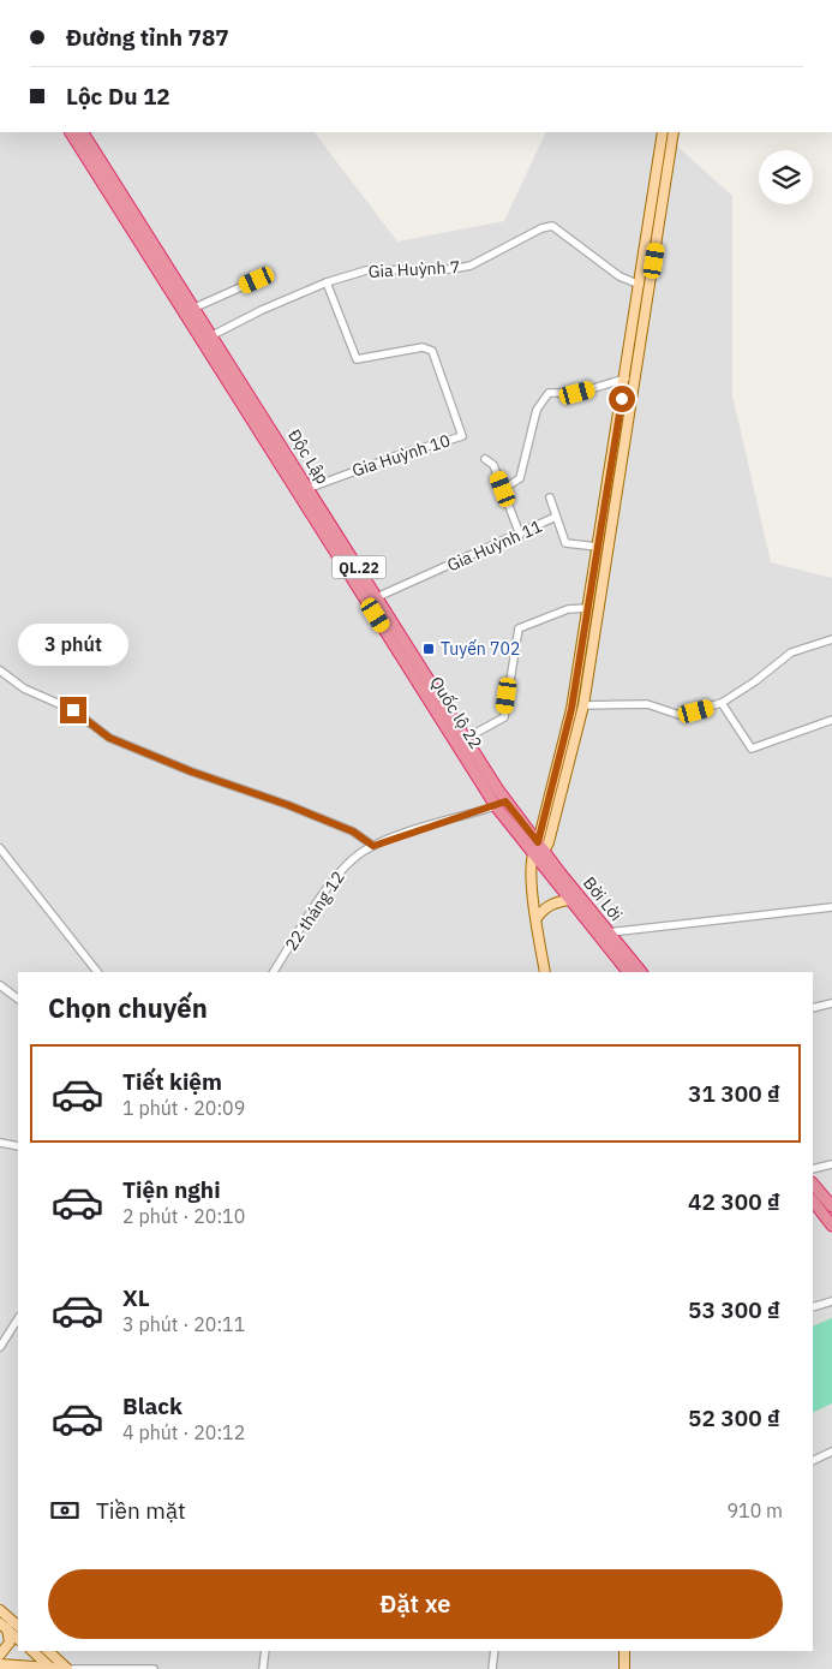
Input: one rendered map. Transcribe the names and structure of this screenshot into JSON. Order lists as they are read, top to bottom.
{
  "streets": {
    "highway": [
      "Độc Lập",
      "QL.22",
      "Quốc lộ 22",
      "Bời Lời"
    ],
    "street": [
      "Gia Huỳnh 7",
      "Gia Huỳnh 10",
      "Gia Huỳnh 11",
      "22 tháng 12"
    ]
  },
  "crossings": [
    ["Gia Huỳnh 7", "Gia Huỳnh 10"],
    ["Gia Huỳnh 7", "Độc Lập"],
    ["Gia Huỳnh 7", "Quốc lộ 22"],
    ["Gia Huỳnh 10", "Độc Lập"],
    ["Độc Lập", "Gia Huỳnh 11"],
    ["Độc Lập", "Quốc lộ 22"],
    ["Độc Lập", "22 tháng 12"],
    ["Quốc lộ 22", "Bời Lời"],
    ["Quốc lộ 22", "22 tháng 12"]
  ],
  "places": {
    "transit": ["Tuyến 702"]
  },
  "page": {
    "banner": ["Đường tỉnh 787", "Lộc Du 12"],
    "bubble": "3 phút",
    "heading": "Chọn chuyến",
    "list": [
      {
        "name": "Tiết kiệm",
        "note": "1 phút · 20:09",
        "value": "31 300 ₫"
      },
      {
        "name": "Tiện nghi",
        "note": "2 phút · 20:10",
        "value": "42 300 ₫"
      },
      {
        "name": "XL",
        "note": "3 phút · 20:11",
        "value": "53 300 ₫"
      },
      {
        "name": "Black",
        "note": "4 phút · 20:12",
        "value": "52 300 ₫"
      }
    ],
    "pay": ["Tiền mặt", "910 m"],
    "buttons": "Đặt xe"
  }
}
